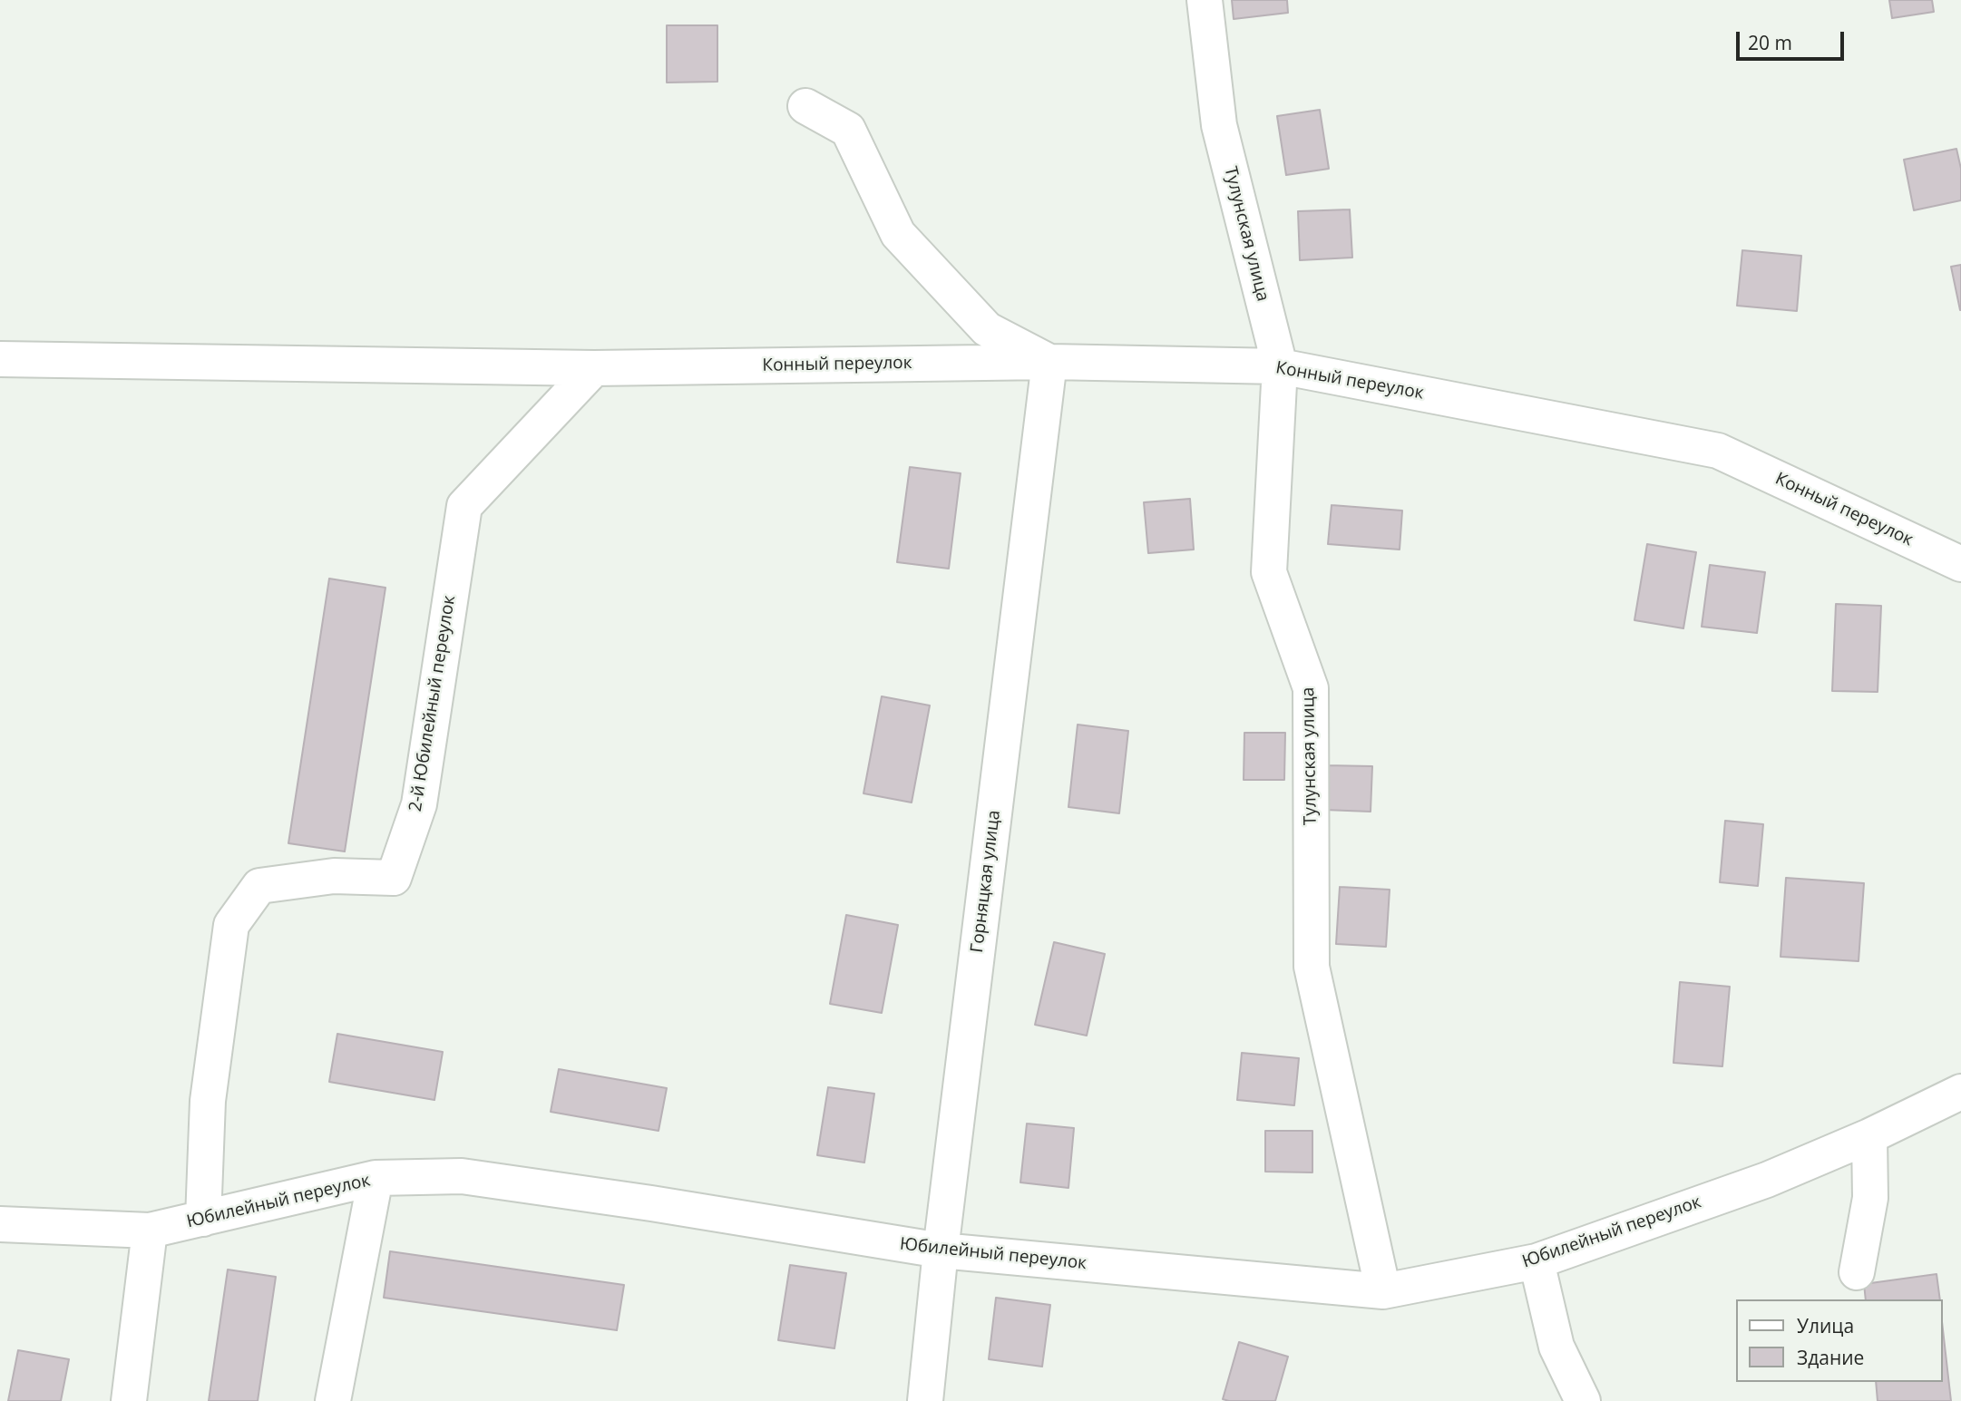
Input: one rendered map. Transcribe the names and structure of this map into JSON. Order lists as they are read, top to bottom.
{
  "streets": {
    "street": [
      "Тулунская улица",
      "Конный переулок",
      "2-й Юбилейный переулок",
      "Горняцкая улица",
      "Юбилейный переулок"
    ]
  },
  "crossings": [
    ["Тулунская улица", "Конный переулок"],
    ["Тулунская улица", "Юбилейный переулок"],
    ["Конный переулок", "2-й Юбилейный переулок"],
    ["Конный переулок", "Горняцкая улица"],
    ["2-й Юбилейный переулок", "Юбилейный переулок"],
    ["Горняцкая улица", "Юбилейный переулок"]
  ],
  "legend": ["Улица", "Здание"],
  "scale_bar": "20 m"
}
